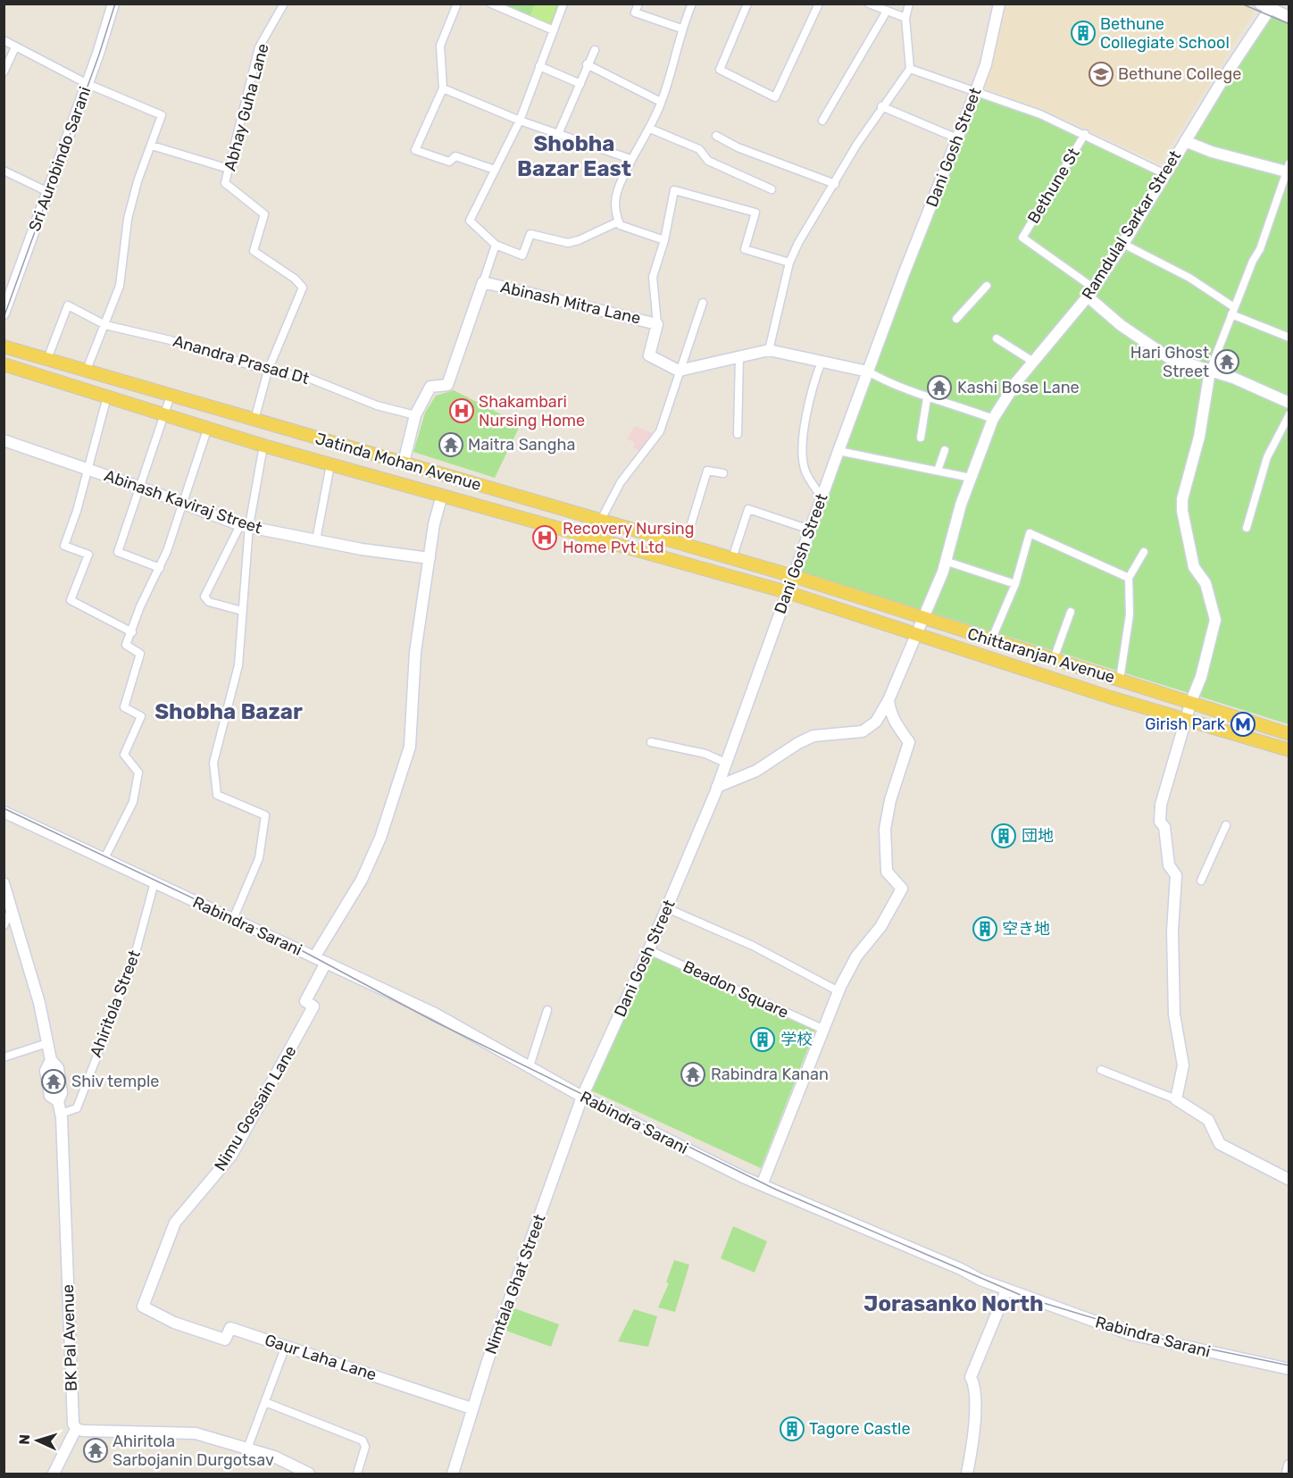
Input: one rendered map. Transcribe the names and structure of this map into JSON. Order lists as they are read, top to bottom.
{
  "streets": {
    "main road": ["Jatinda Mohan Avenue", "Chittaranjan Avenue"],
    "street": [
      "Abhay Guha Lane",
      "Dani Gosh Street",
      "Sri Aurobindo Sarani",
      "Bethune St",
      "Ramdulal Sarkar Street",
      "Abinash Mitra Lane",
      "Anandra Prasad Dt",
      "Abinash Kaviraj Street",
      "Rabindra Sarani",
      "Beadon Square",
      "Ahiritola Street",
      "Nimu Gossain Lane",
      "Nimtala Ghat Street",
      "BK Pal Avenue",
      "Gaur Laha Lane"
    ]
  },
  "crossings": [
    ["Abhay Guha Lane", "Anandra Prasad Dt"],
    ["Dani Gosh Street", "Ramdulal Sarkar Street"],
    ["Dani Gosh Street", "Jatinda Mohan Avenue"],
    ["Dani Gosh Street", "Chittaranjan Avenue"],
    ["Dani Gosh Street", "Rabindra Sarani"],
    ["Dani Gosh Street", "Beadon Square"],
    ["Dani Gosh Street", "Nimtala Ghat Street"],
    ["Bethune St", "Ramdulal Sarkar Street"],
    ["Ramdulal Sarkar Street", "Chittaranjan Avenue"],
    ["Anandra Prasad Dt", "Jatinda Mohan Avenue"],
    ["Jatinda Mohan Avenue", "Chittaranjan Avenue"],
    ["Rabindra Sarani", "Ahiritola Street"],
    ["Rabindra Sarani", "Nimu Gossain Lane"],
    ["Rabindra Sarani", "Nimtala Ghat Street"],
    ["Ahiritola Street", "BK Pal Avenue"],
    ["Nimu Gossain Lane", "Gaur Laha Lane"],
    ["Nimtala Ghat Street", "Gaur Laha Lane"]
  ],
  "districts": ["Shobha Bazar East", "Shobha Bazar", "Jorasanko North"],
  "places": {
    "building": [
      "Bethune Collegiate School",
      "団地",
      "空き地",
      "学校",
      "Tagore Castle"
    ],
    "school or university": ["Bethune College"],
    "temple": [
      "Hari Ghost Street",
      "Kashi Bose Lane",
      "Maitra Sangha",
      "Rabindra Kanan",
      "Shiv temple",
      "Ahiritola Sarbojanin Durgotsav"
    ],
    "hospital": ["Shakambari Nursing Home", "Recovery Nursing Home Pvt Ltd"],
    "metro station": ["Girish Park"]
  },
  "north": "left"
}
